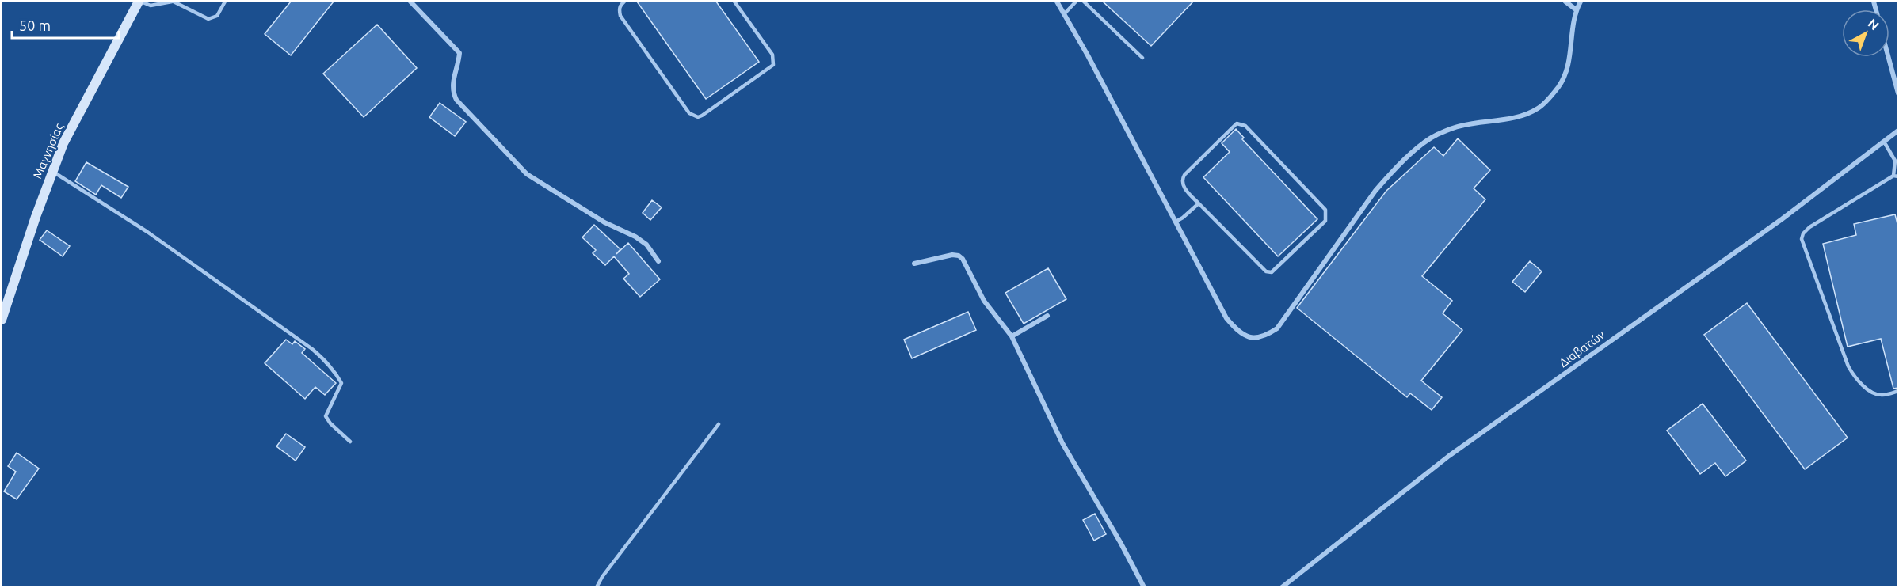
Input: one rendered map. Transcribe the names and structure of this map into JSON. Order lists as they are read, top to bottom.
{
  "streets": {
    "street": ["Μαγνησίας", "Διαβατών"]
  },
  "scale_bar": "50 m",
  "north": "top right"
}
